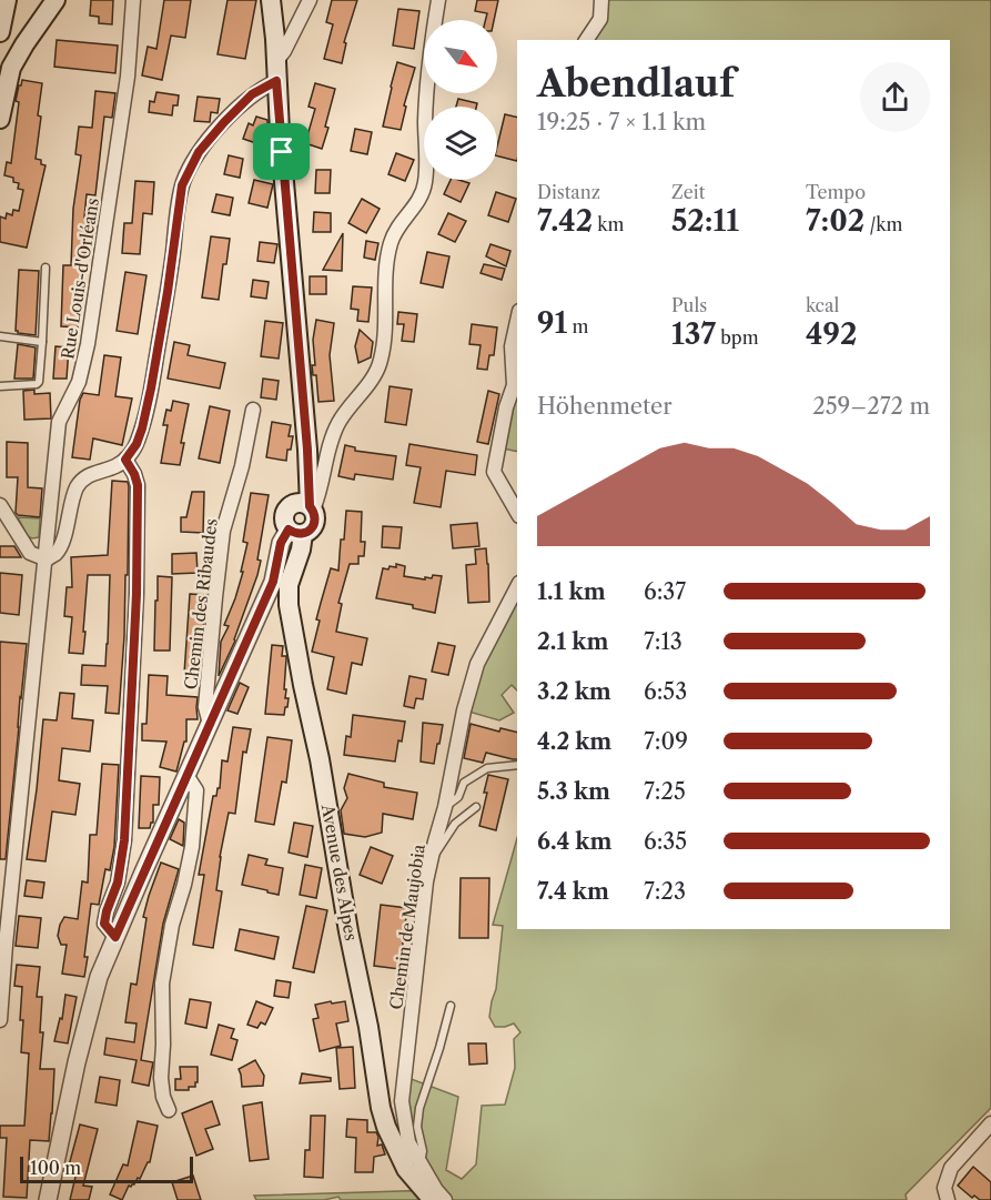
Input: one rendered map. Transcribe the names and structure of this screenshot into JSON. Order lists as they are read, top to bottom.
{
  "streets": {
    "main road": ["Avenue des Alpes"],
    "street": ["Rue Louis-d'Orléans", "Chemin des Ribaudes", "Chemin de Maujobia"]
  },
  "scale_bar": "100 m",
  "north": "bottom right",
  "page": {
    "heading": ["Abendlauf", "19:25 · 7 × 1.1 km"],
    "stats": [
      ["Distanz", "7.42 km"],
      ["Zeit", "52:11"],
      ["Tempo", "7:02 /km"],
      ["91 m"],
      ["Puls", "137 bpm"],
      ["kcal", "492"]
    ],
    "chart": ["Höhenmeter", "259–272 m"],
    "list": [
      {
        "name": "1.1 km",
        "note": "6:37"
      },
      {
        "name": "2.1 km",
        "note": "7:13"
      },
      {
        "name": "3.2 km",
        "note": "6:53"
      },
      {
        "name": "4.2 km",
        "note": "7:09"
      },
      {
        "name": "5.3 km",
        "note": "7:25"
      },
      {
        "name": "6.4 km",
        "note": "6:35"
      },
      {
        "name": "7.4 km",
        "note": "7:23"
      }
    ],
    "scale": "100 m"
  }
}
